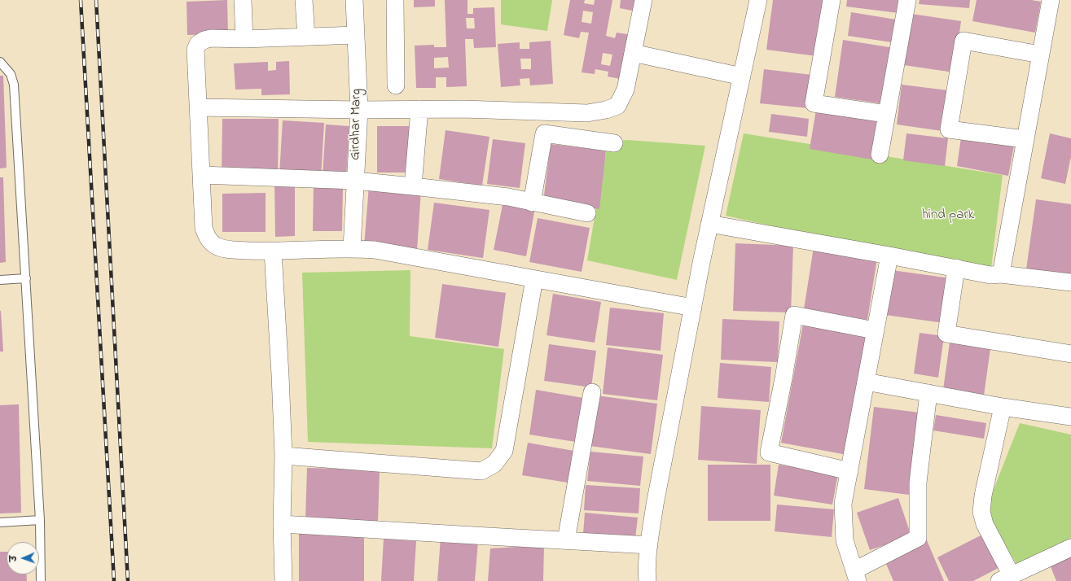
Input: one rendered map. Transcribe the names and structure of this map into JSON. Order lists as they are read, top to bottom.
{
  "streets": {
    "street": ["Girdhar Marg"]
  },
  "parks": ["hind park"],
  "north": "left"
}
